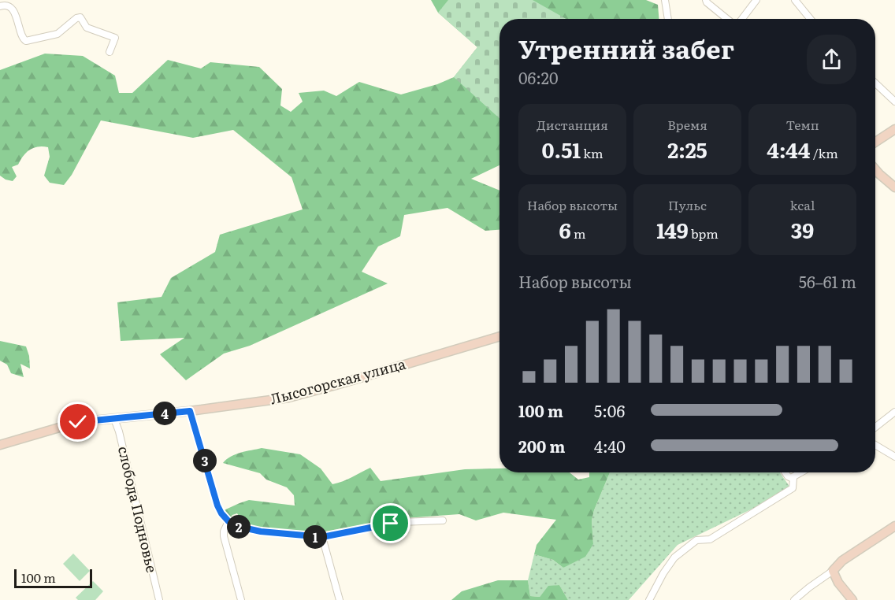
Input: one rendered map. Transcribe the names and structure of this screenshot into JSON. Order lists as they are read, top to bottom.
{
  "streets": {
    "street": ["Лысогорская улица", "слобода Подновье"]
  },
  "crossings": [
    ["Лысогорская улица", "слобода Подновье"]
  ],
  "scale_bar": "100 m",
  "page": {
    "heading": ["Утренний забег", "06:20"],
    "stats": [
      ["Дистанция", "0.51 km"],
      ["Время", "2:25"],
      ["Темп", "4:44 /km"],
      ["Набор высоты", "6 m"],
      ["Пульс", "149 bpm"],
      ["kcal", "39"]
    ],
    "chart": ["Набор высоты", "56–61 m"],
    "list": [
      {
        "name": "100 m",
        "note": "5:06"
      },
      {
        "name": "200 m",
        "note": "4:40"
      }
    ],
    "pins": [
      "4",
      "3",
      "2",
      "1"
    ],
    "scale": "100 m"
  }
}
